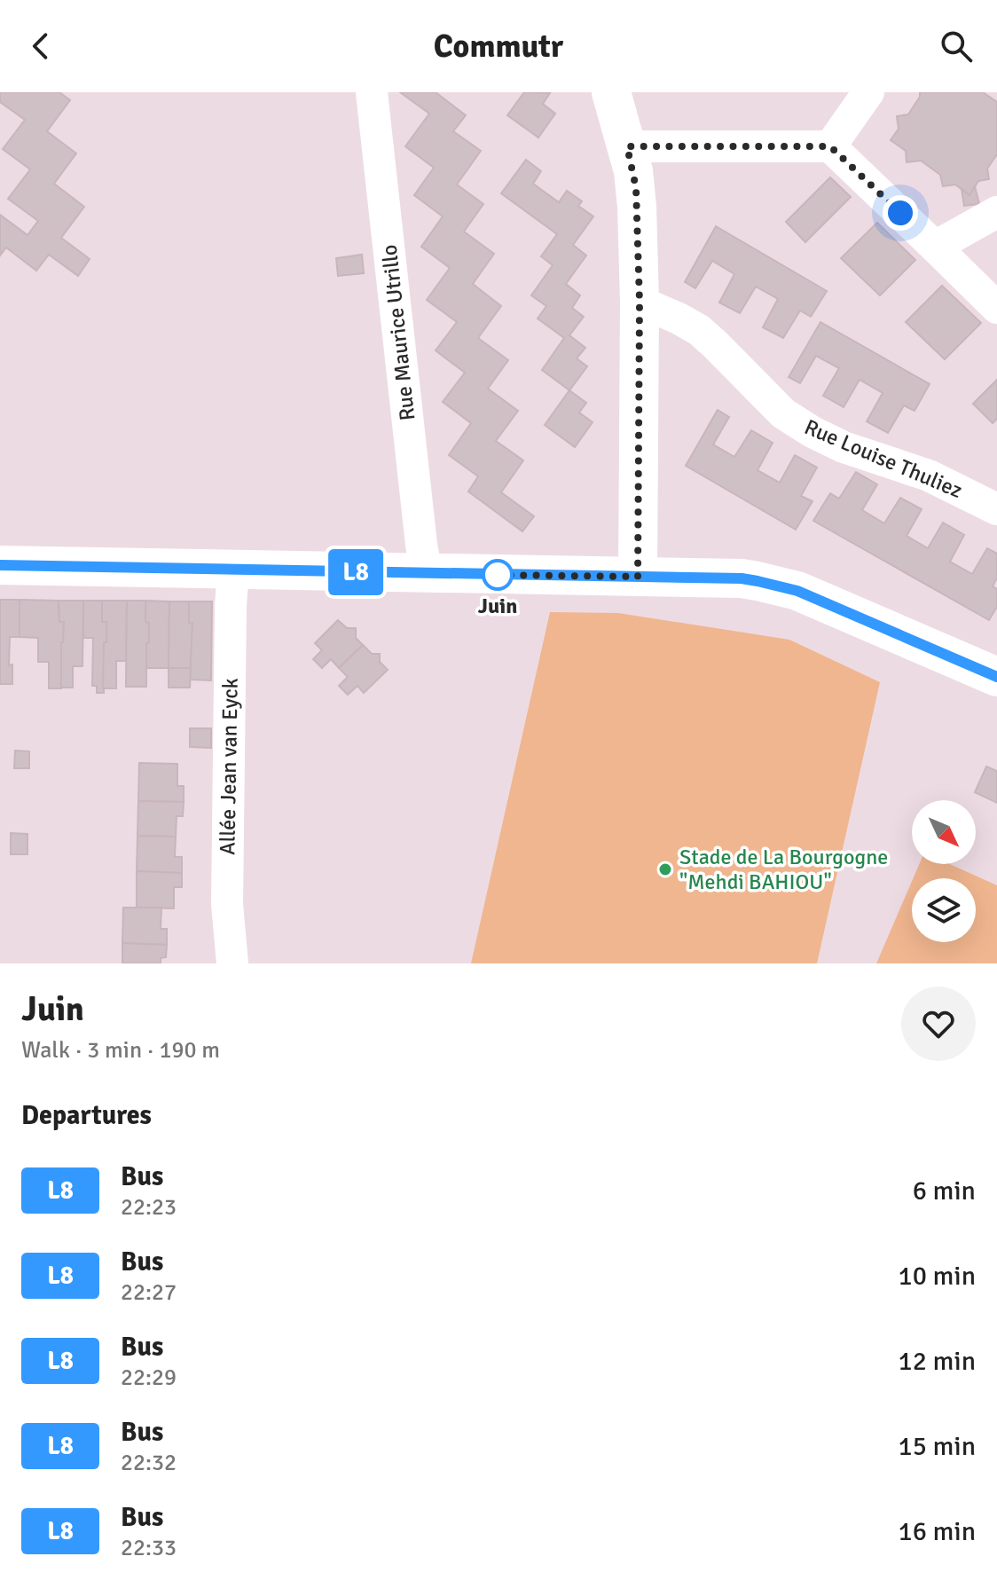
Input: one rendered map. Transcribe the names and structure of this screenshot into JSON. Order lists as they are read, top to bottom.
{
  "streets": {
    "street": ["Rue Maurice Utrillo", "Rue Louise Thuliez", "Allée Jean van Eyck"]
  },
  "places": ["Juin", "Stade de La Bourgogne \"Mehdi BAHIOU\""],
  "lines": ["bus line L8"],
  "north": "bottom right",
  "page": {
    "header": "Commutr",
    "on_map": "L8",
    "heading": [
      ["Juin", "Walk · 3 min · 190 m"],
      "Departures"
    ],
    "list": [
      {
        "mark": "L8",
        "name": "Bus",
        "note": "22:23",
        "value": "6 min"
      },
      {
        "mark": "L8",
        "name": "Bus",
        "note": "22:27",
        "value": "10 min"
      },
      {
        "mark": "L8",
        "name": "Bus",
        "note": "22:29",
        "value": "12 min"
      },
      {
        "mark": "L8",
        "name": "Bus",
        "note": "22:32",
        "value": "15 min"
      },
      {
        "mark": "L8",
        "name": "Bus",
        "note": "22:33",
        "value": "16 min"
      }
    ]
  }
}
